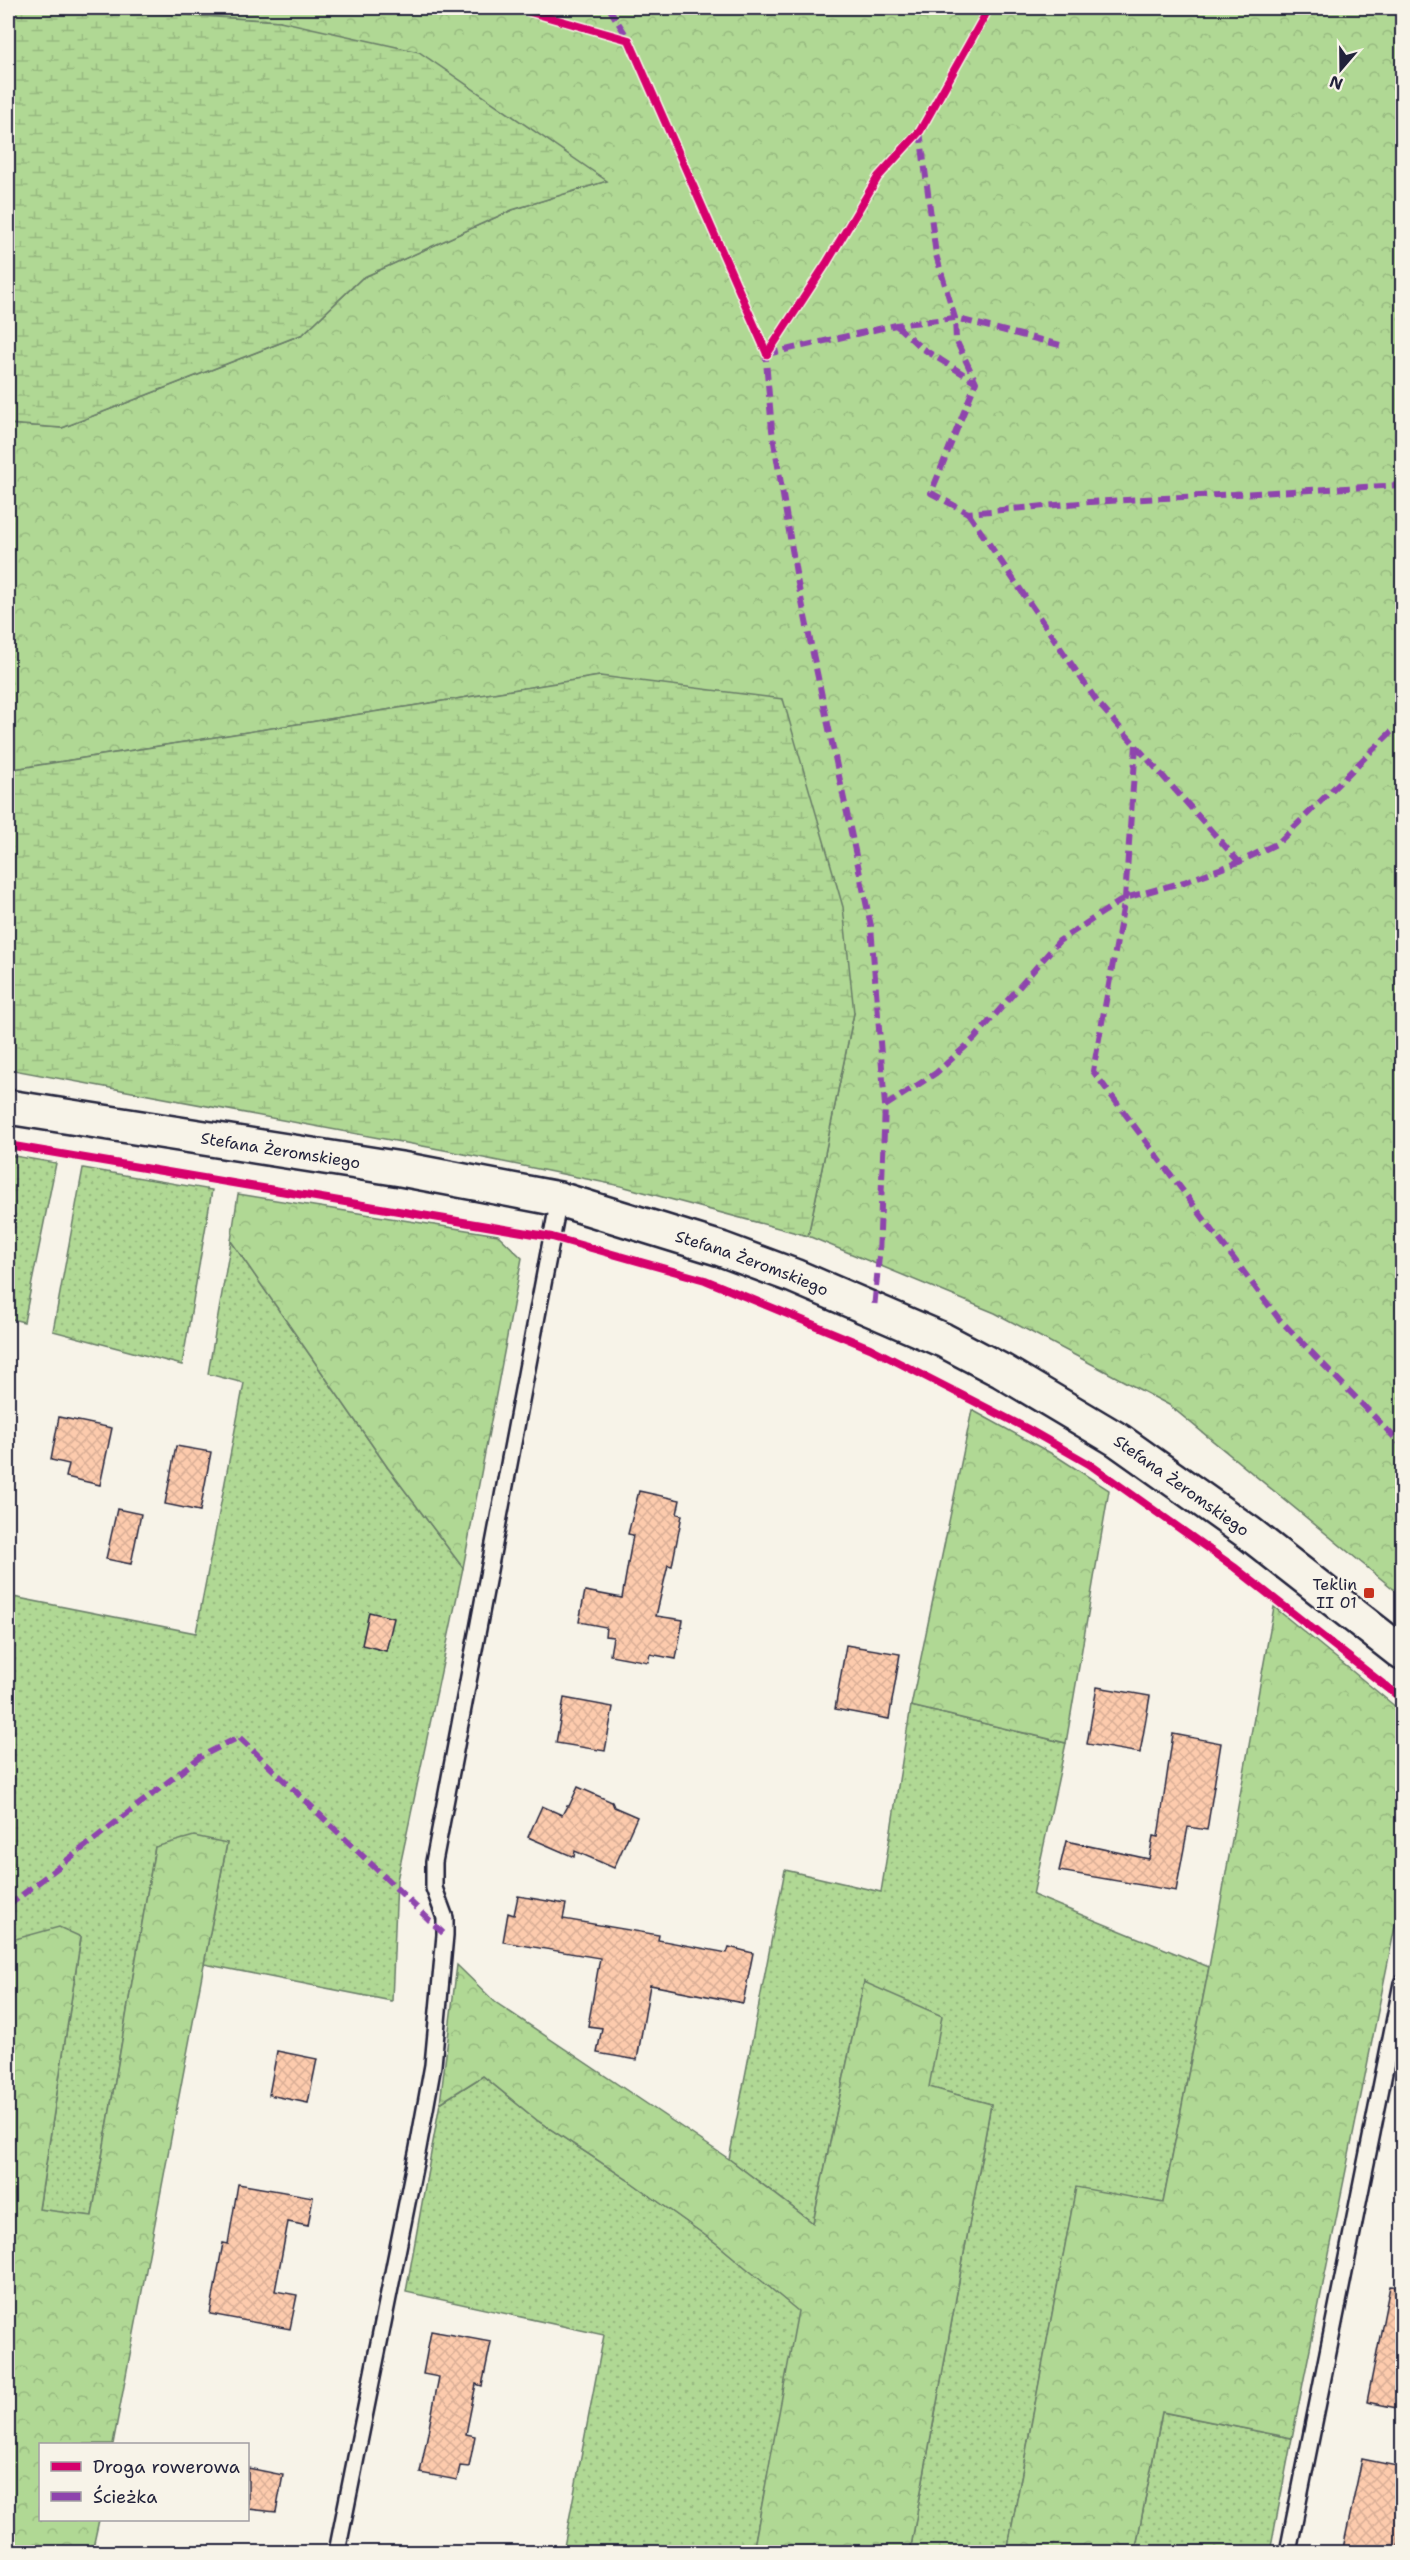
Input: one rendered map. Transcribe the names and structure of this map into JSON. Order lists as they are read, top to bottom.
{
  "streets": {
    "main road": ["Stefana Żeromskiego"]
  },
  "places": {
    "transit": ["Teklin II 01"]
  },
  "legend": ["Droga rowerowa", "Ścieżka"],
  "north": "bottom"
}
